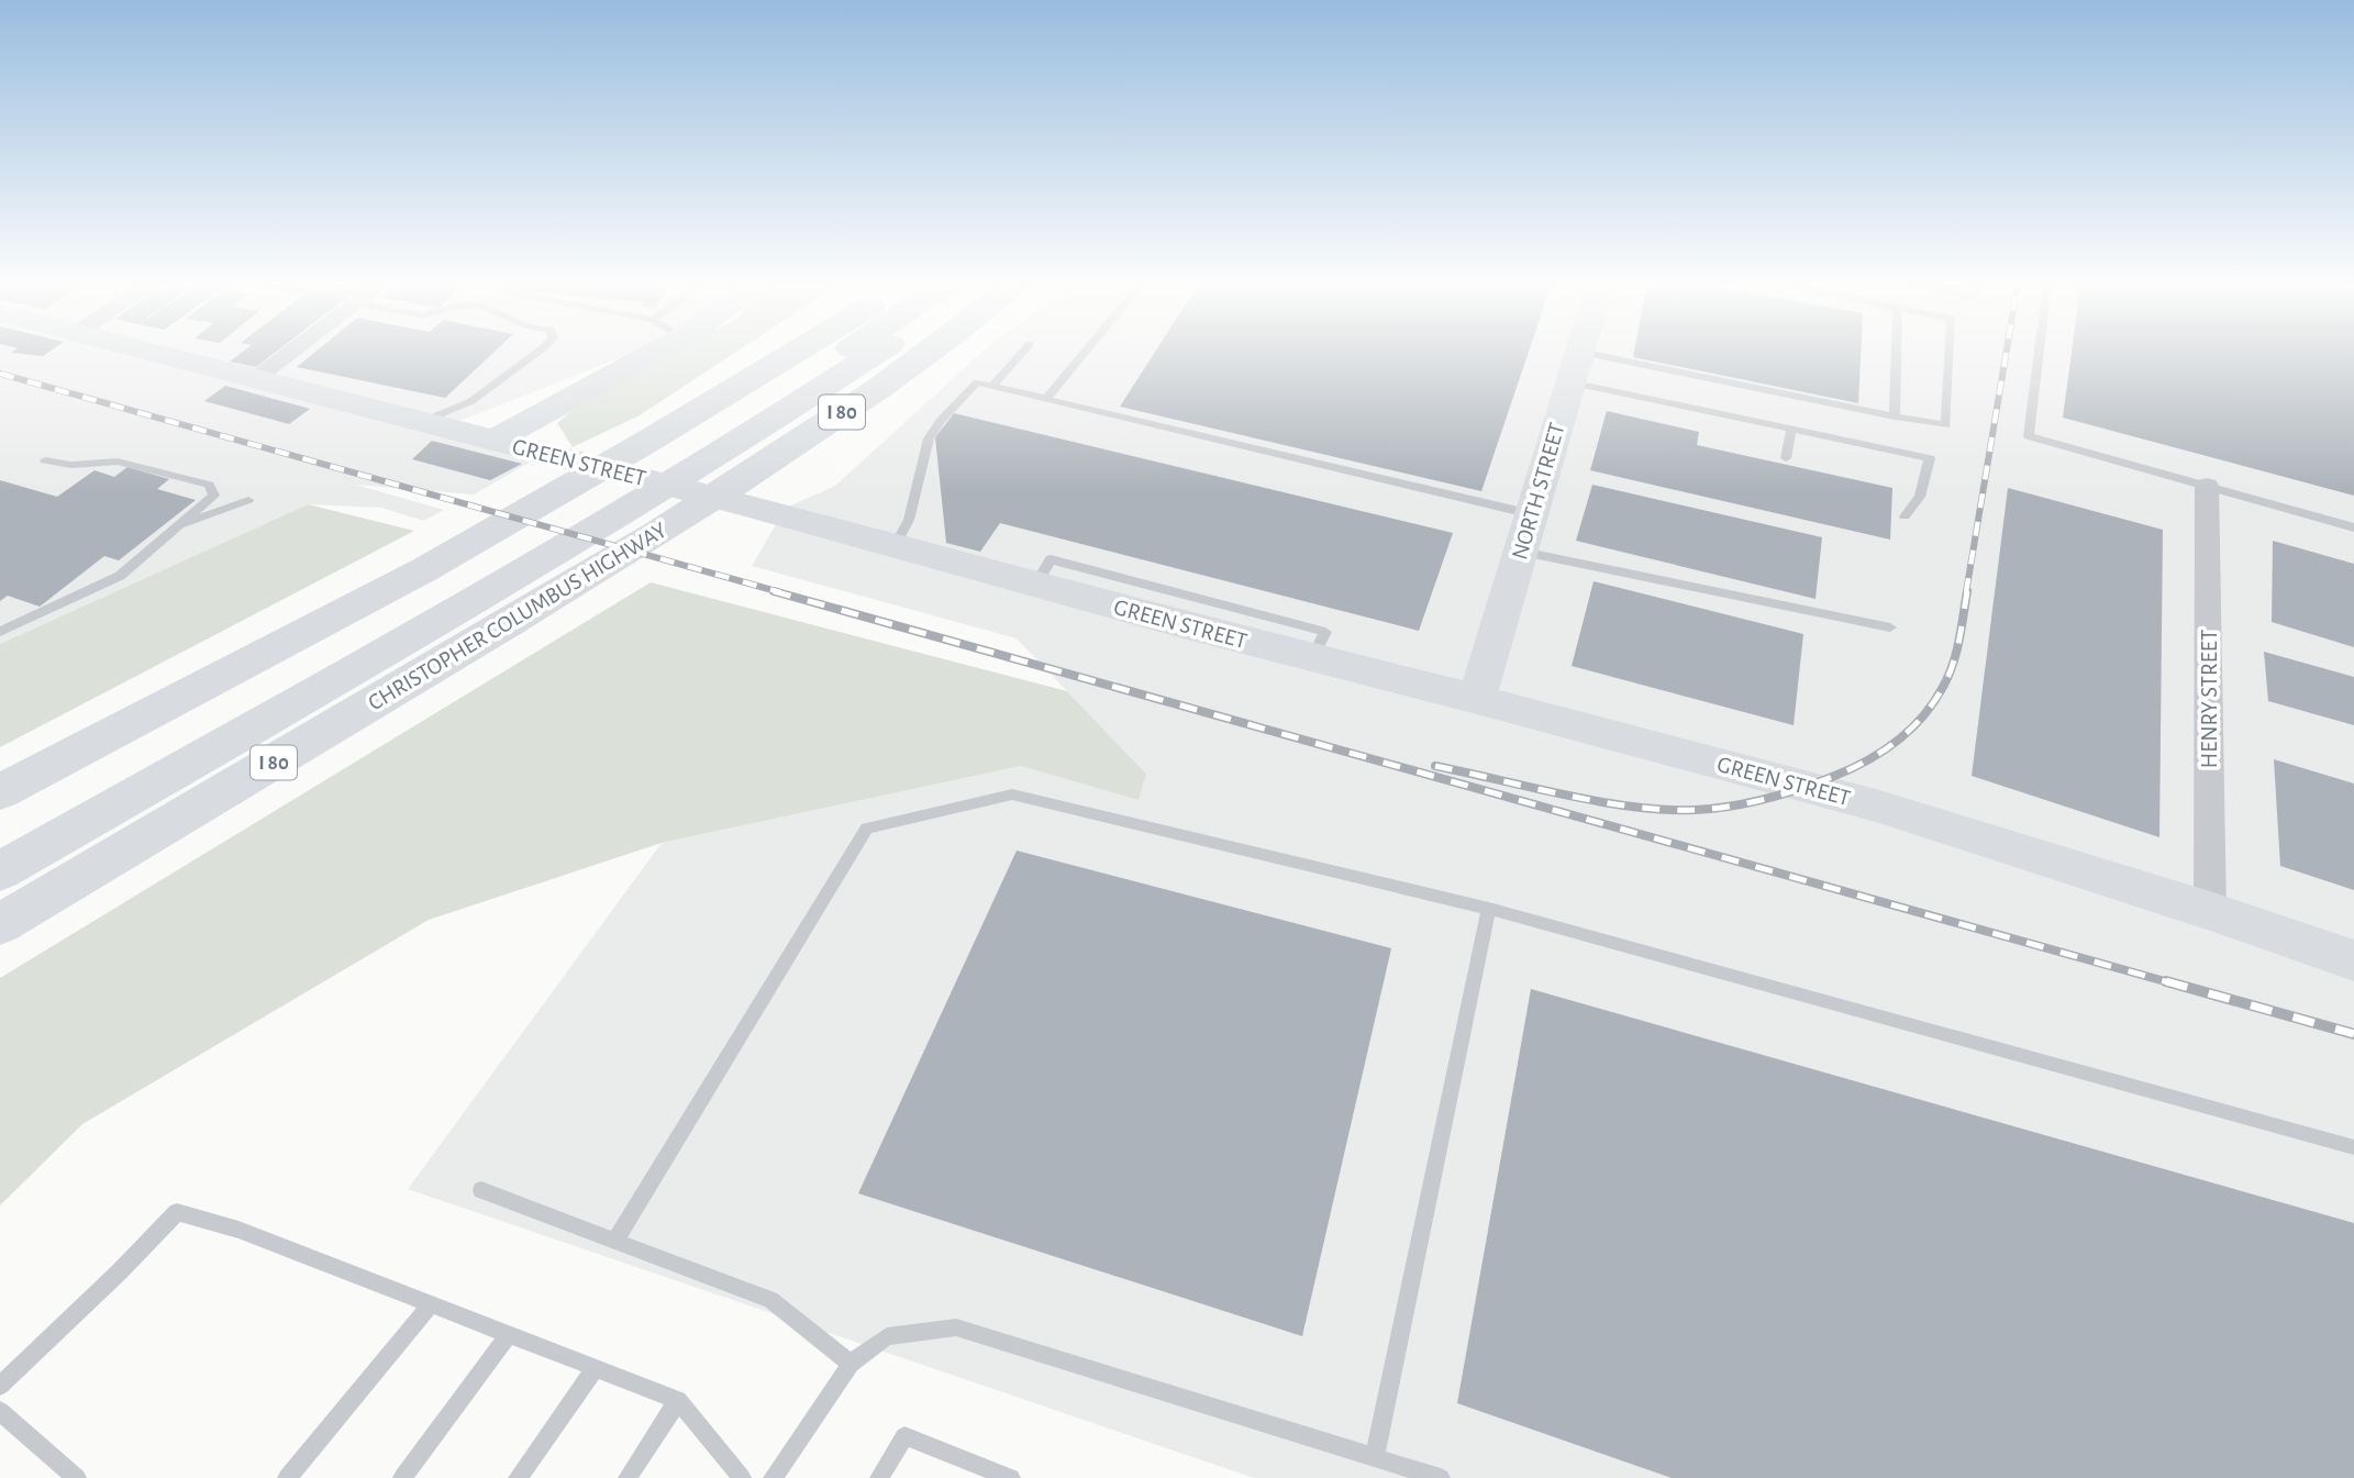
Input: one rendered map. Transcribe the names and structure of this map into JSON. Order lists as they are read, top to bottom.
{
  "streets": {
    "highway": ["I 80", "CHRISTOPHER COLUMBUS HIGHWAY"],
    "street": ["GREEN STREET", "NORTH STREET", "HENRY STREET"]
  },
  "crossings": [
    ["GREEN STREET", "NORTH STREET"],
    ["GREEN STREET", "HENRY STREET"]
  ]
}
